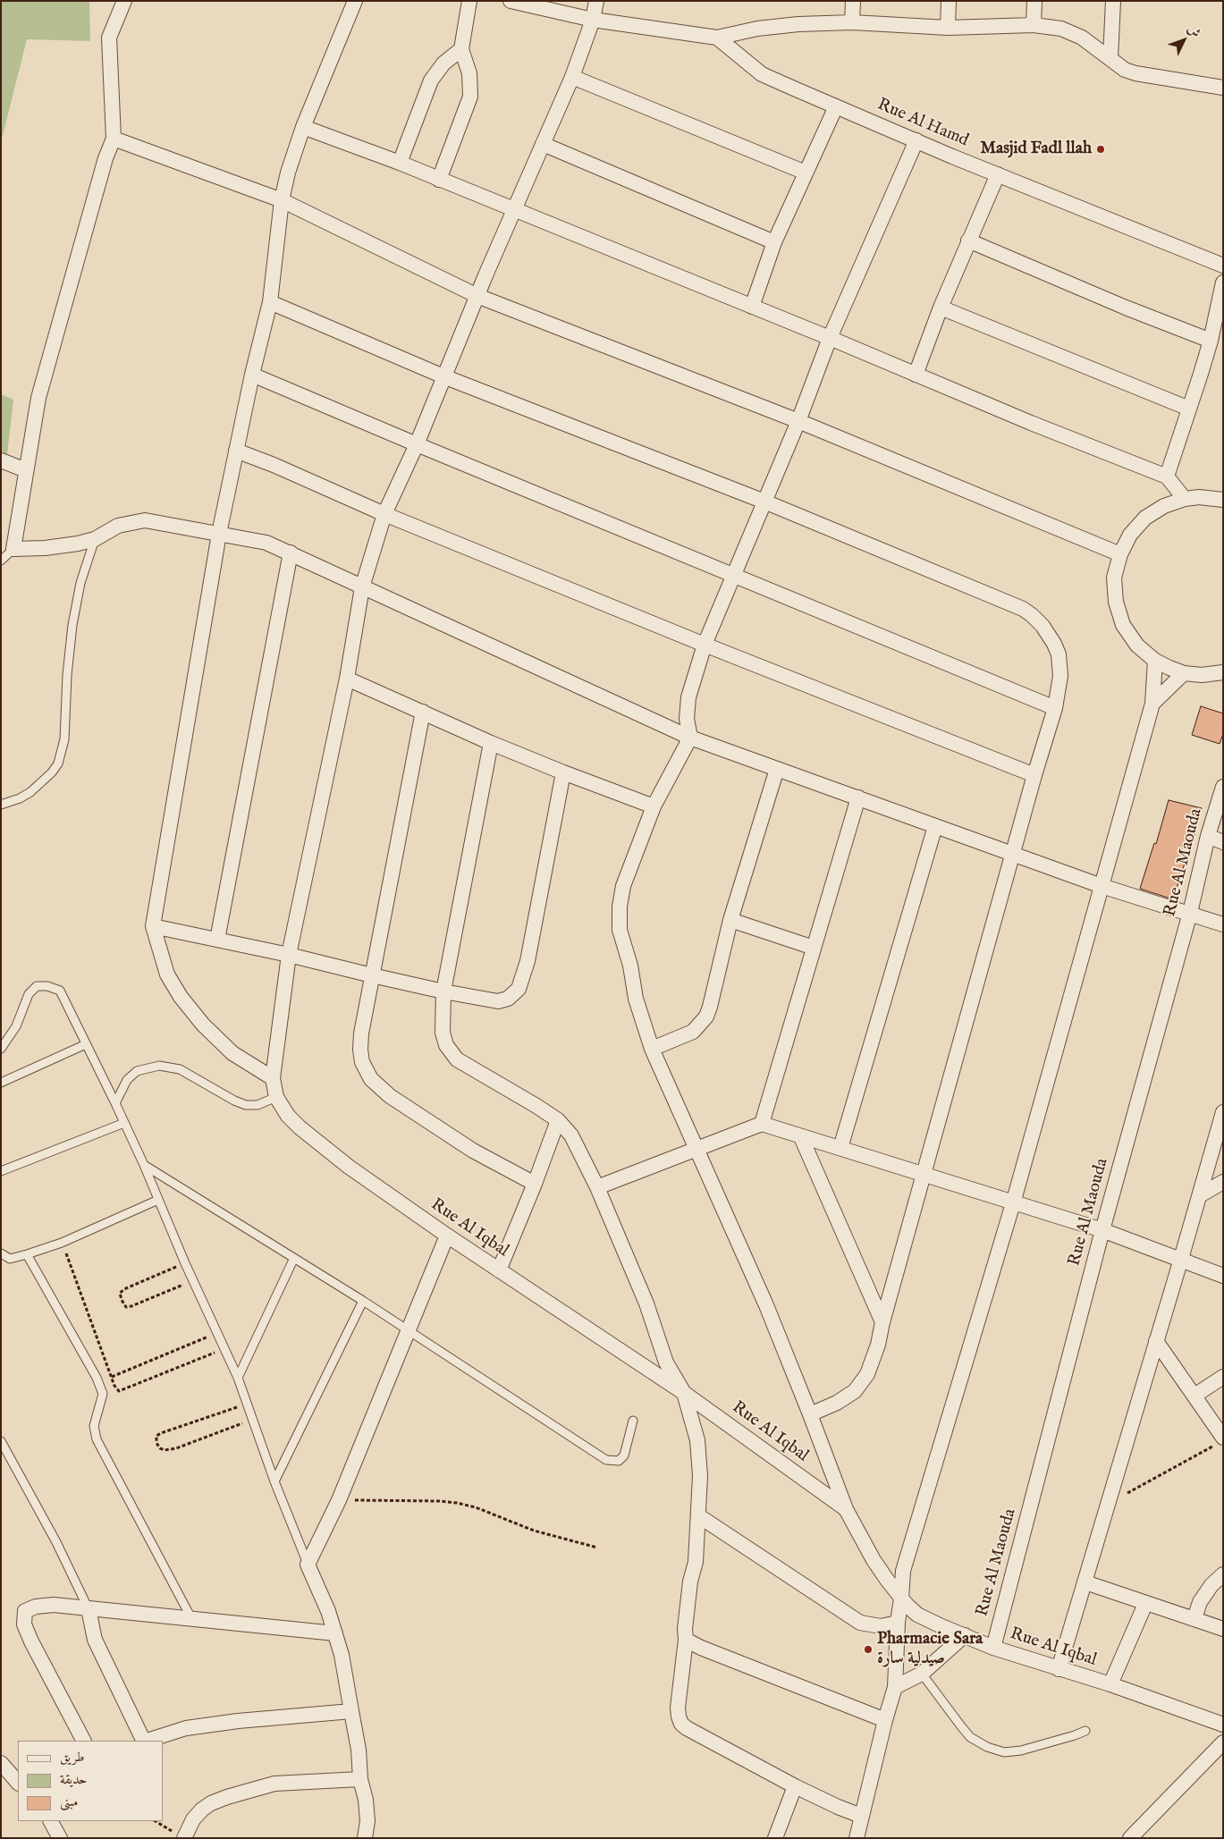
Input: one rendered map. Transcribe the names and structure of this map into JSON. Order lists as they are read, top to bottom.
{
  "streets": {
    "street": ["Rue Al Hamd", "Rue Al Maouda", "Rue Al Iqbal"]
  },
  "crossings": [
    ["Rue Al Maouda", "Rue Al Iqbal"]
  ],
  "places": ["Masjid Fadl llah", "Pharmacie Sara صيدلية سارة"],
  "legend": ["طريق", "حديقة", "مبنى"],
  "north": "top right"
}
